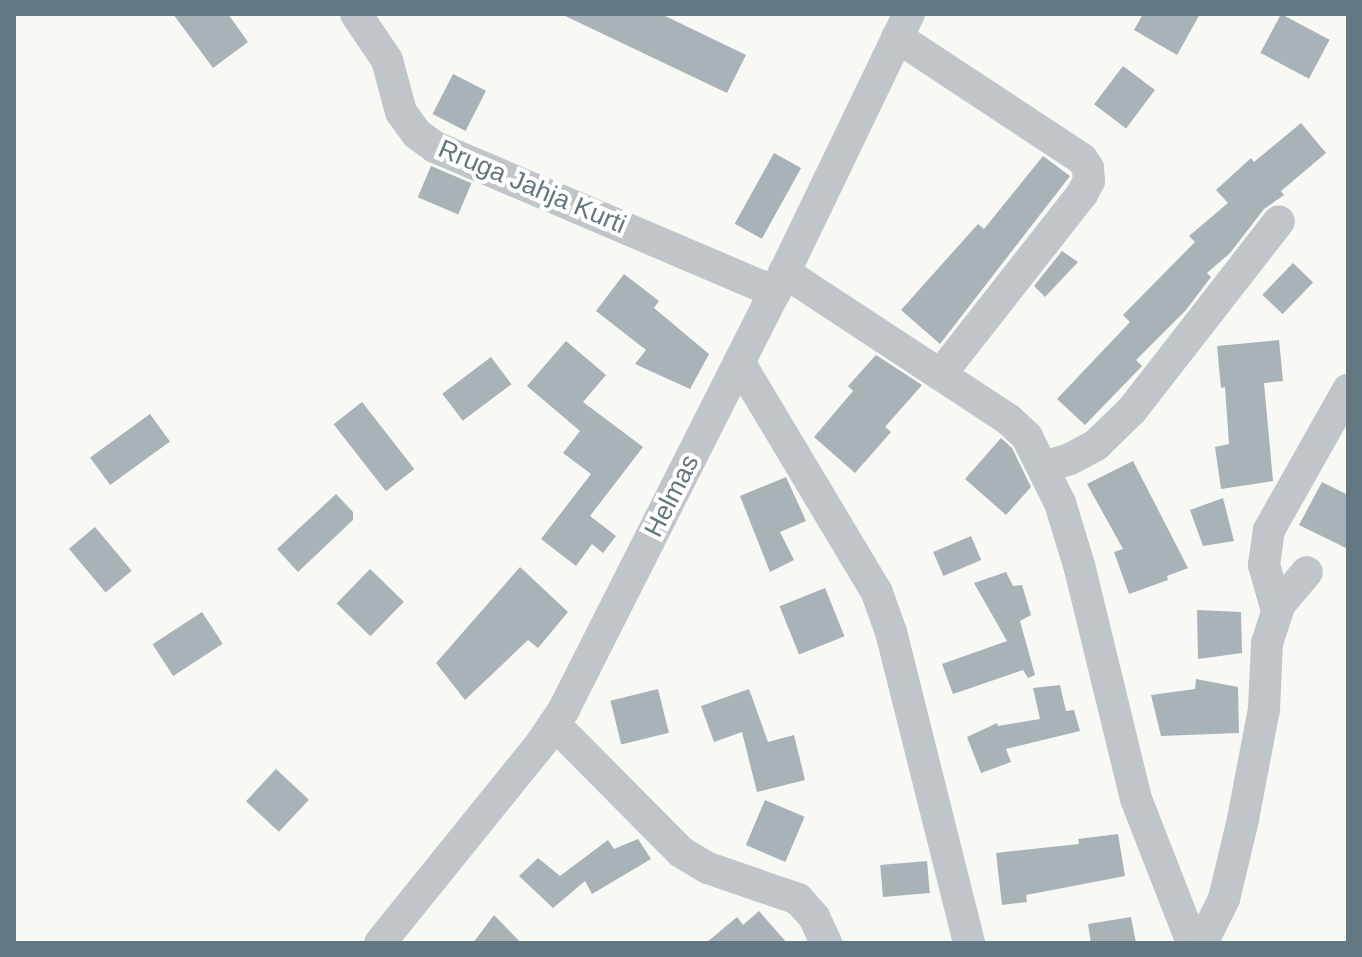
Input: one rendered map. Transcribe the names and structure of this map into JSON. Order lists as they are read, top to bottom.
{
  "streets": {
    "street": ["Rruga Jahja Kurti", "Helmas"]
  },
  "crossings": [
    ["Rruga Jahja Kurti", "Helmas"]
  ]
}
